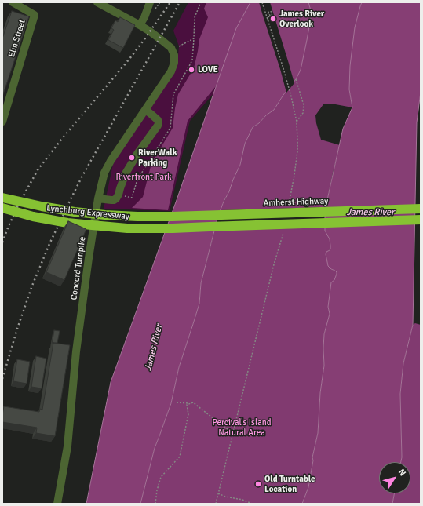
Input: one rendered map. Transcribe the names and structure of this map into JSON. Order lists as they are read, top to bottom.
{
  "streets": {
    "highway": ["Amherst Highway", "Lynchburg Expressway"],
    "street": ["Elm Street", "Concord Turnpike"]
  },
  "crossings": [
    ["Amherst Highway", "Lynchburg Expressway"]
  ],
  "water": ["James River"],
  "parks": ["Riverfront Park", "Percival's Island Natural Area"],
  "places": [
    "James River Overlook",
    "LOVE",
    "RiverWalk Parking",
    "Old Turntable Location"
  ],
  "north": "top right"
}
